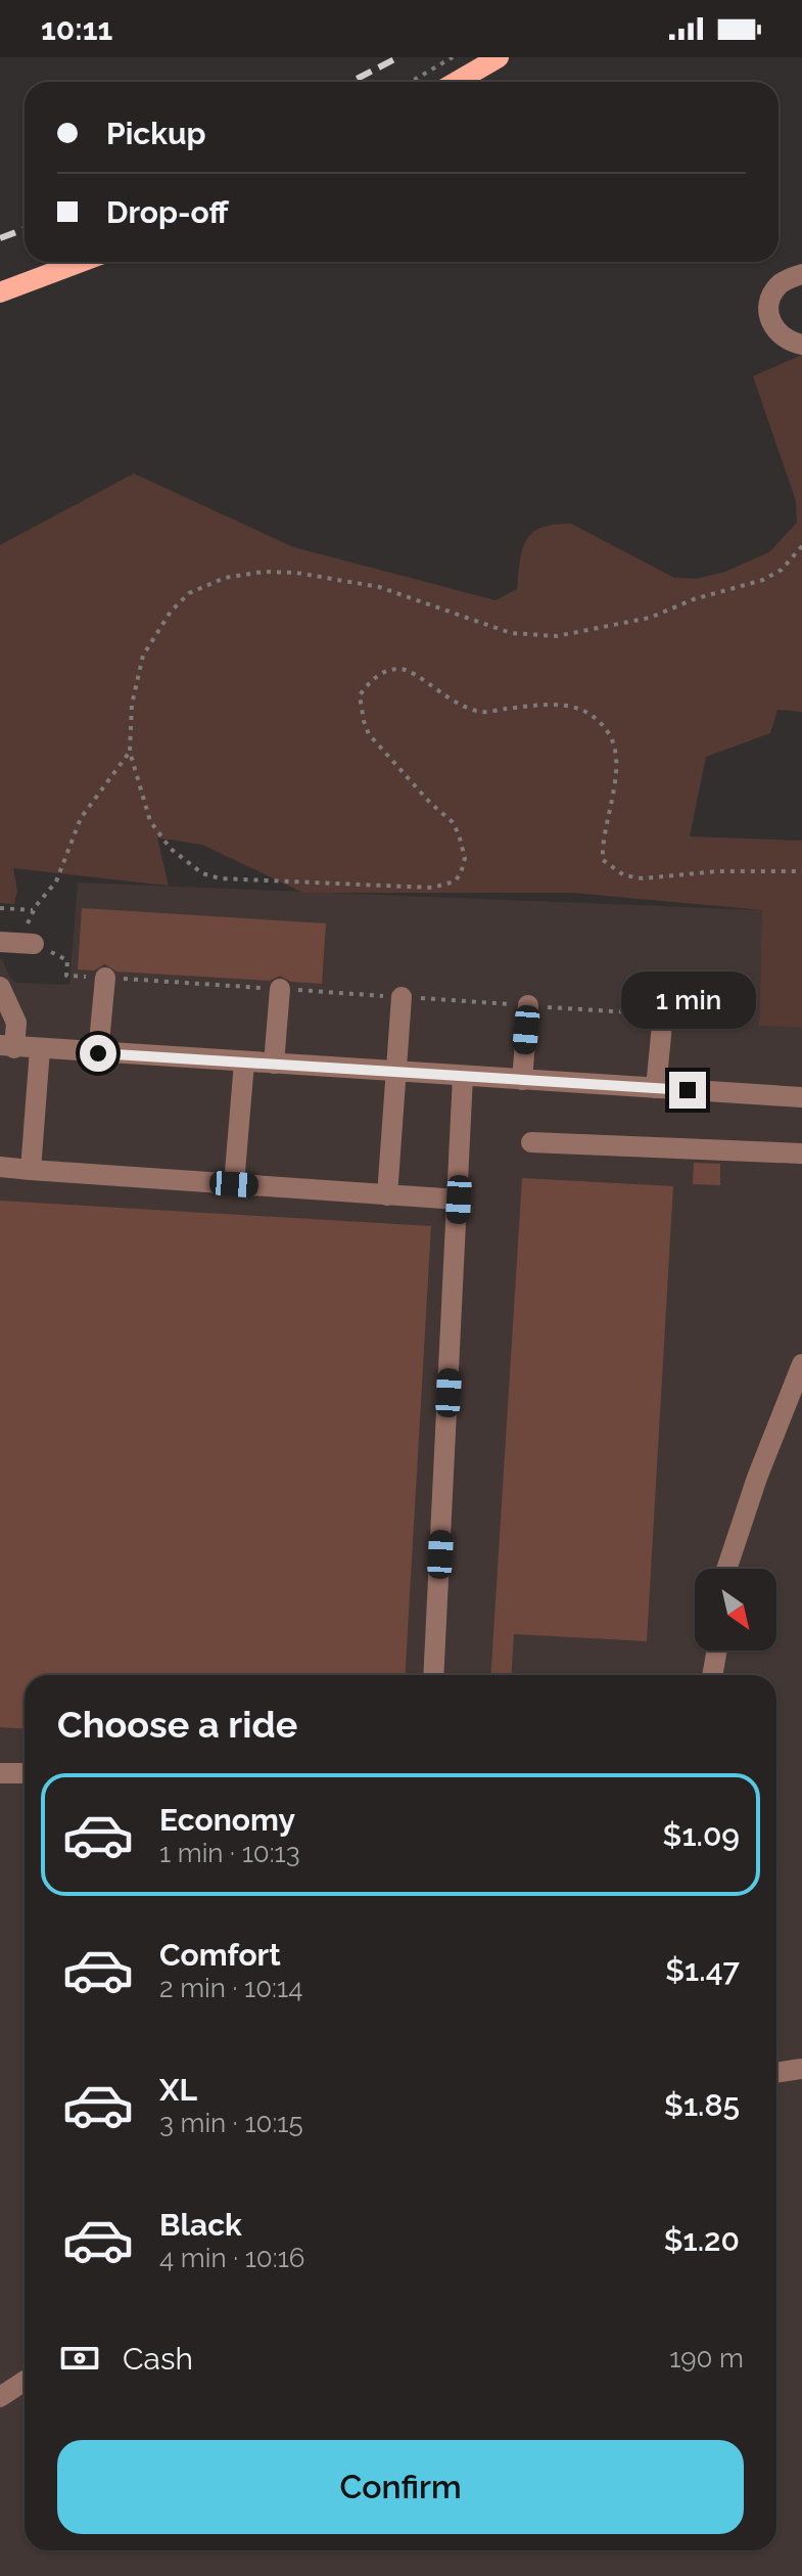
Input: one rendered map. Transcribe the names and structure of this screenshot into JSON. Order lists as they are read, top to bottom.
{
  "north": "bottom right",
  "page": {
    "status": "10:11",
    "banner": ["Pickup", "Drop-off"],
    "bubble": "1 min",
    "heading": "Choose a ride",
    "list": [
      {
        "name": "Economy",
        "note": "1 min · 10:13",
        "value": "$1.09"
      },
      {
        "name": "Comfort",
        "note": "2 min · 10:14",
        "value": "$1.47"
      },
      {
        "name": "XL",
        "note": "3 min · 10:15",
        "value": "$1.85"
      },
      {
        "name": "Black",
        "note": "4 min · 10:16",
        "value": "$1.20"
      }
    ],
    "pay": ["Cash", "190 m"],
    "buttons": "Confirm"
  }
}
